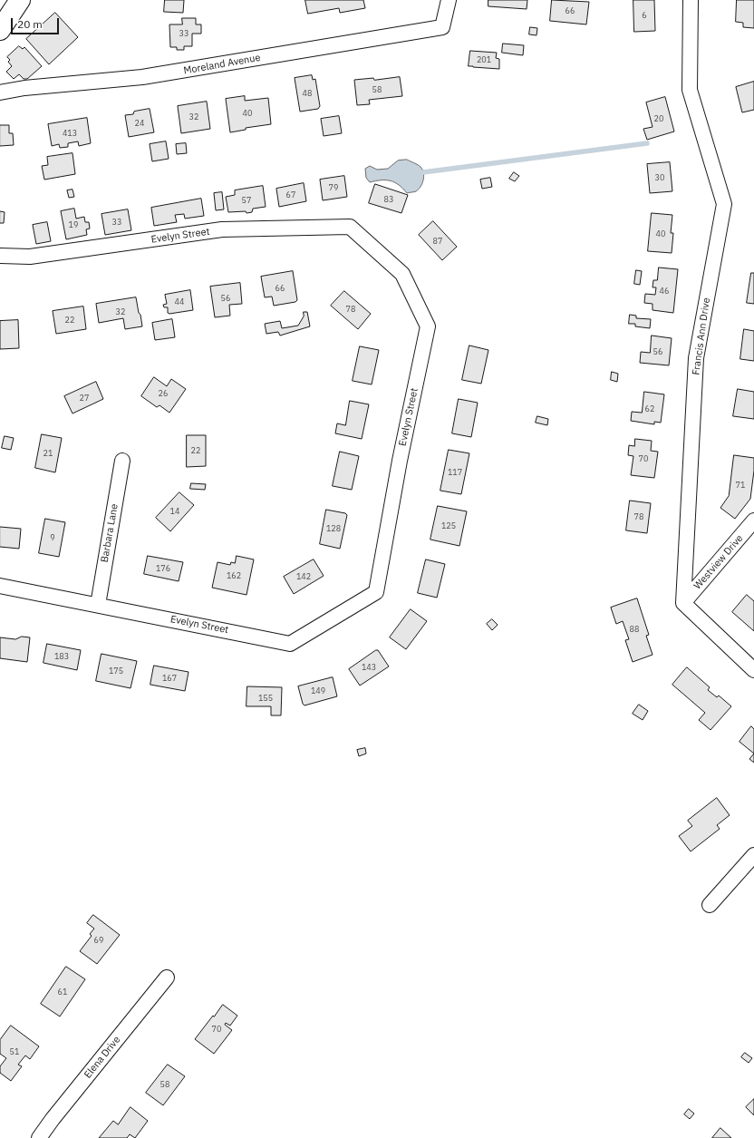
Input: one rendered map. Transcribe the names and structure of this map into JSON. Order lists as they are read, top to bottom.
{
  "streets": {
    "street": [
      "Moreland Avenue",
      "Evelyn Street",
      "Francis Ann Drive",
      "Barbara Lane",
      "Westview Drive",
      "Elena Drive"
    ]
  },
  "crossings": [
    ["Evelyn Street", "Barbara Lane"],
    ["Francis Ann Drive", "Westview Drive"]
  ],
  "house_numbers": [
    "66",
    "6",
    "33",
    "201",
    "58",
    "48",
    "40",
    "32",
    "20",
    "24",
    "413",
    "30",
    "79",
    "67",
    "83",
    "57",
    "33",
    "19",
    "40",
    "87",
    "66",
    "46",
    "56",
    "44",
    "78",
    "32",
    "22",
    "56",
    "26",
    "27",
    "62",
    "22",
    "21",
    "70",
    "117",
    "71",
    "14",
    "78",
    "125",
    "128",
    "9",
    "176",
    "162",
    "142",
    "88",
    "183",
    "143",
    "175",
    "167",
    "149",
    "155",
    "69",
    "61",
    "70",
    "51",
    "58"
  ],
  "scale_bar": "20 m"
}
